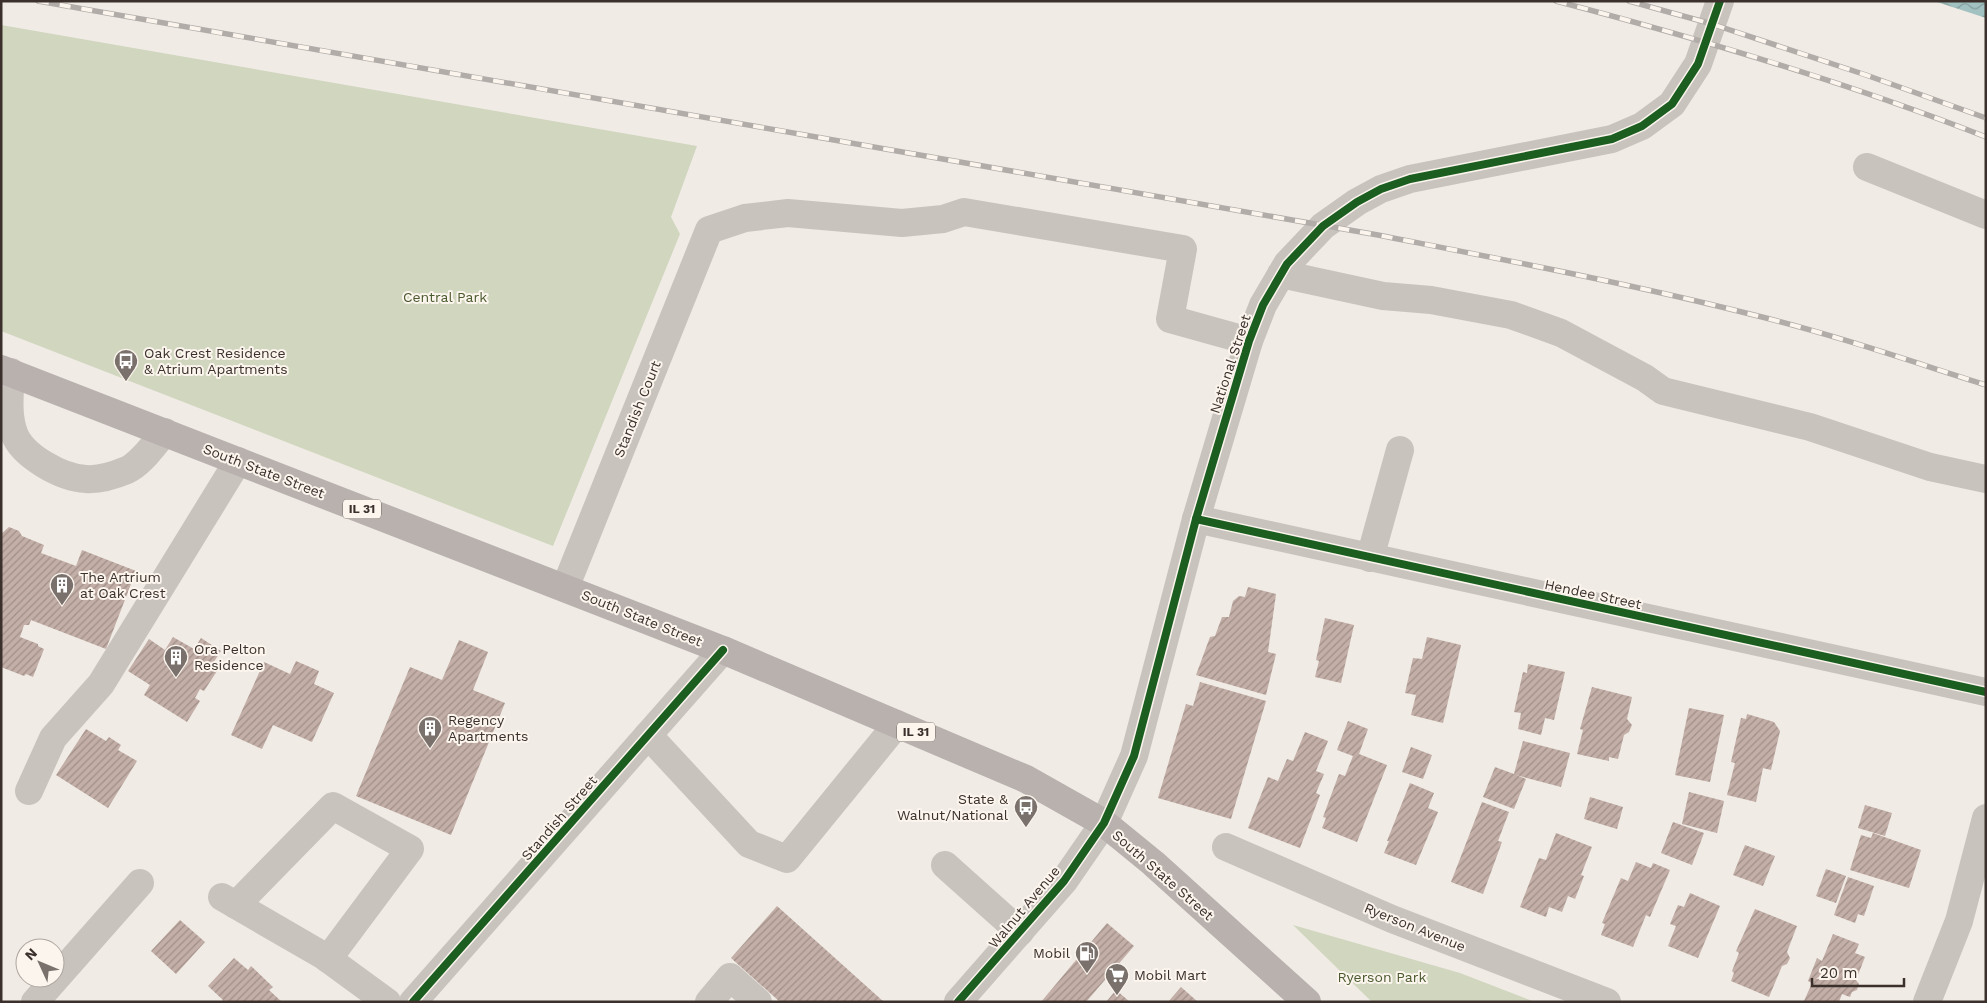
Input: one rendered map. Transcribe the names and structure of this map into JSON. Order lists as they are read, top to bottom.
{
  "streets": {
    "main road": ["South State Street", "IL 31"],
    "street": [
      "National Street",
      "Standish Court",
      "Hendee Street",
      "Standish Street",
      "Walnut Avenue",
      "Ryerson Avenue"
    ]
  },
  "crossings": [
    ["National Street", "Standish Court"],
    ["National Street", "South State Street"],
    ["National Street", "Hendee Street"],
    ["National Street", "Walnut Avenue"],
    ["Standish Court", "South State Street"],
    ["South State Street", "Standish Street"],
    ["South State Street", "Walnut Avenue"]
  ],
  "parks": ["Central Park", "Ryerson Park"],
  "places": {
    "bus stop": ["Oak Crest Residence & Atrium Apartments", "State & Walnut/National"],
    "building": ["The Artrium at Oak Crest", "Ora Pelton Residence", "Regency Apartments"],
    "fuel station": ["Mobil"],
    "supermarket": ["Mobil Mart"]
  },
  "scale_bar": "20 m",
  "north": "top left"
}
